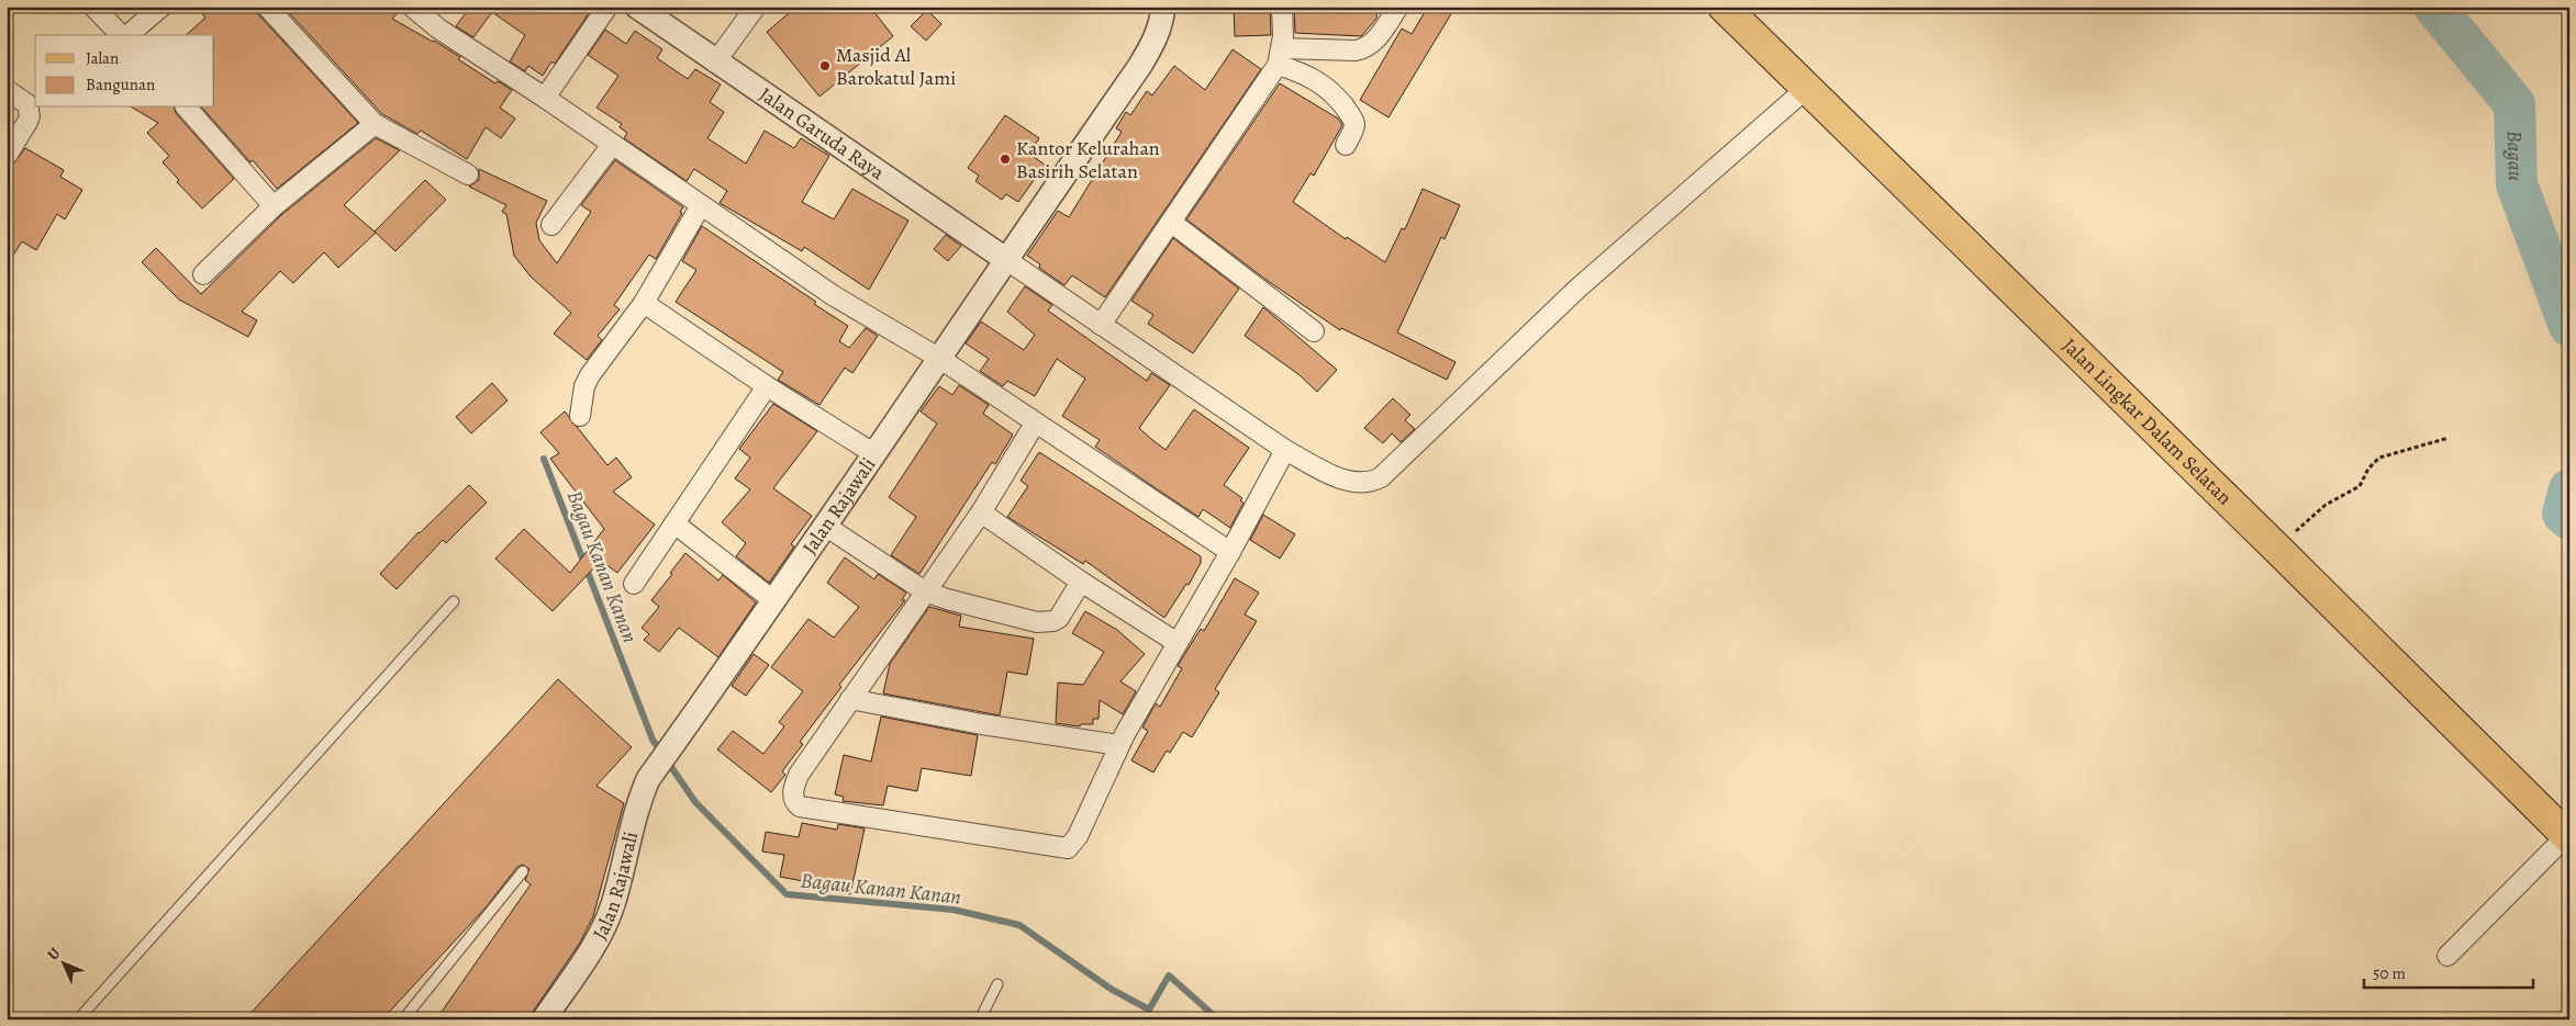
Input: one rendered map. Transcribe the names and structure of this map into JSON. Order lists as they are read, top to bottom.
{
  "streets": {
    "main road": ["Jalan Lingkar Dalam Selatan"],
    "street": ["Jalan Garuda Raya", "Jalan Rajawali"]
  },
  "crossings": [
    ["Jalan Garuda Raya", "Jalan Rajawali"]
  ],
  "water": ["Bagau", "Bagau Kanan Kanan"],
  "places": ["Masjid Al Barokatul Jami", "Kantor Kelurahan Basirih Selatan"],
  "legend": ["Jalan", "Bangunan"],
  "scale_bar": "50 m",
  "north": "top left"
}
